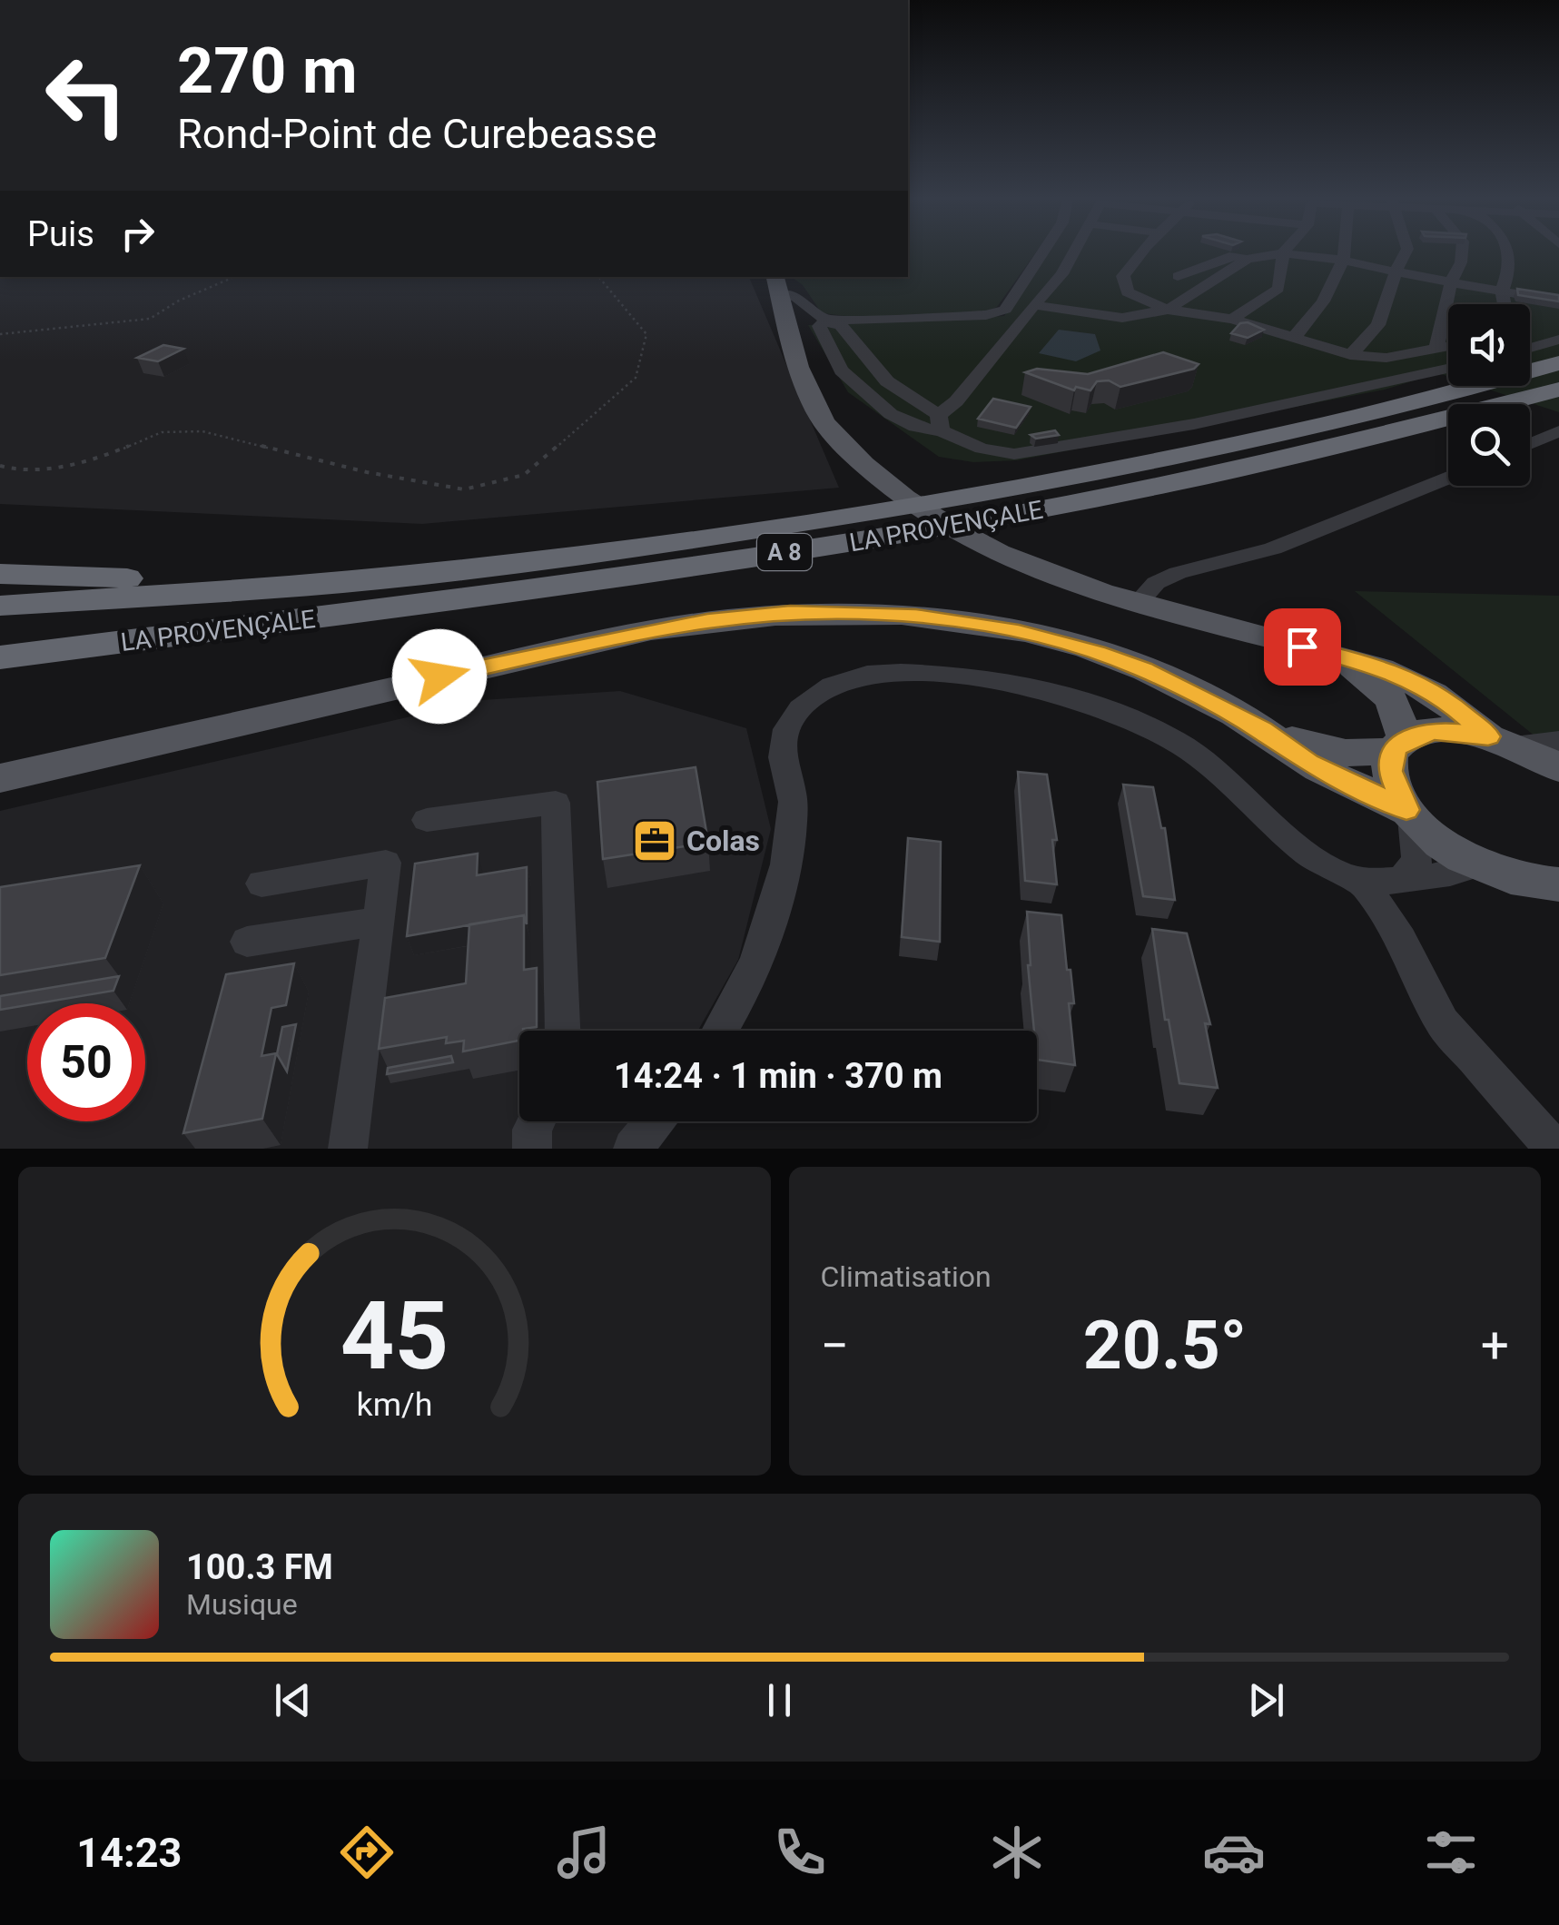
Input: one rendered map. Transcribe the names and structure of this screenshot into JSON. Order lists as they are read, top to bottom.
{
  "streets": {
    "highway": ["LA PROVENÇALE", "A 8"]
  },
  "places": {
    "office": ["Colas"]
  },
  "page": {
    "turn": ["270 m", "Rond-Point de Curebeasse"],
    "then": "Puis",
    "limit": "50",
    "trip": "14:24 · 1 min · 370 m",
    "tile": "Climatisation",
    "heat": ["−", "20.5°", "+"],
    "song": ["100.3 FM", "Musique"],
    "tabs": "14:23",
    "gauge": ["45", "km/h"]
  }
}
